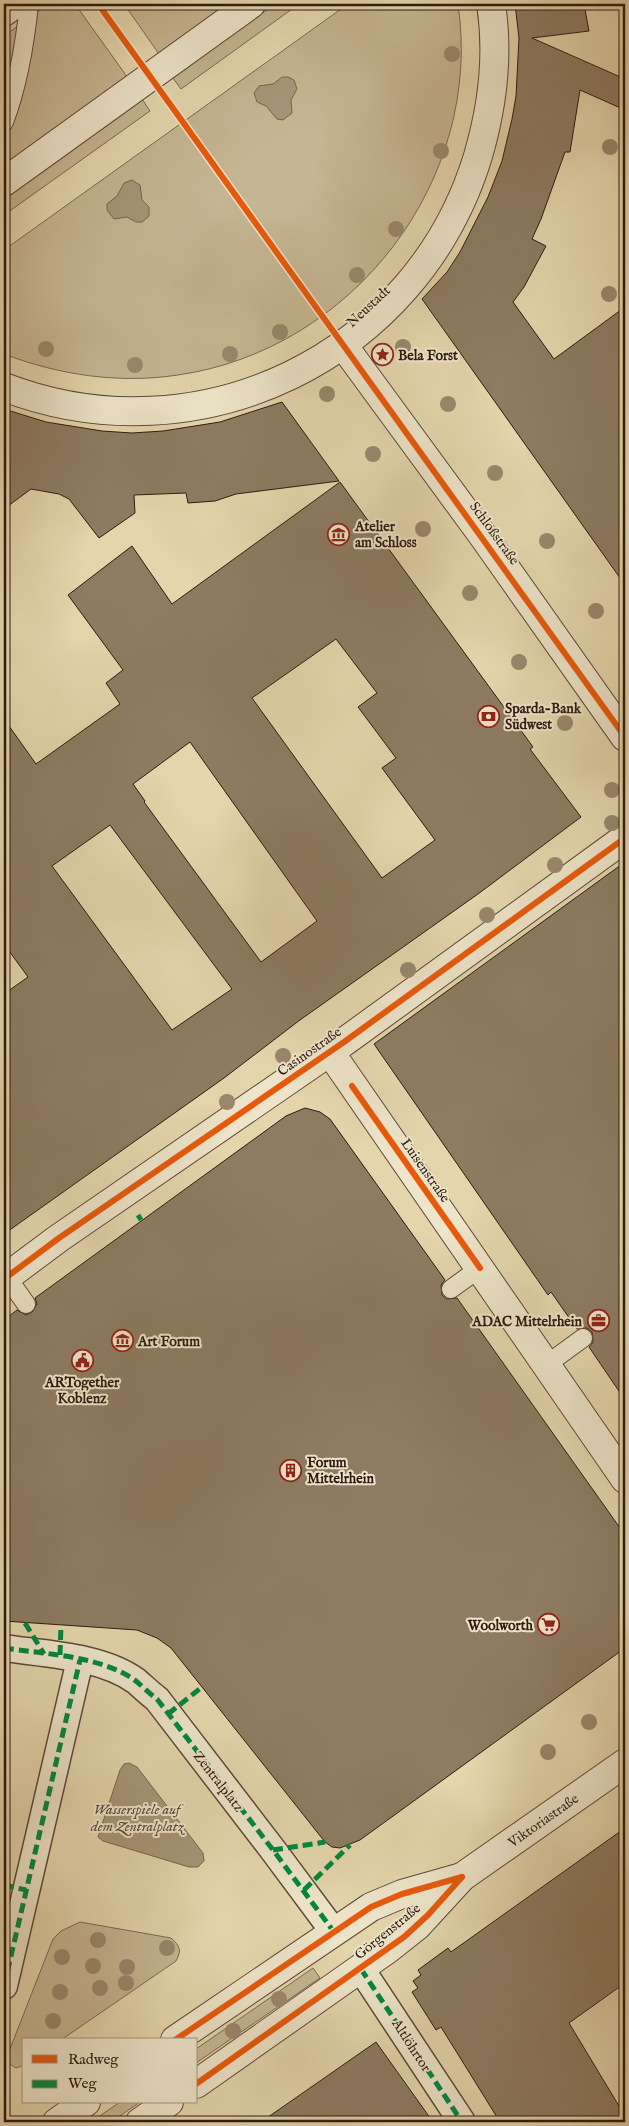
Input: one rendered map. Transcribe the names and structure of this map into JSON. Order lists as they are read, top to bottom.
{
  "streets": {
    "street": [
      "Neustadt",
      "Schloßstraße",
      "Casinostraße",
      "Luisenstraße",
      "Zentralplatz",
      "Viktoriastraße",
      "Görgenstraße",
      "Altlöhrtor"
    ]
  },
  "crossings": [
    ["Neustadt", "Schloßstraße"],
    ["Casinostraße", "Luisenstraße"],
    ["Zentralplatz", "Görgenstraße"],
    ["Viktoriastraße", "Görgenstraße"],
    ["Görgenstraße", "Altlöhrtor"]
  ],
  "water": ["Wasserspiele auf dem Zentralplatz"],
  "places": {
    "place": ["Bela Forst"],
    "museum": ["Atelier am Schloss", "Art Forum"],
    "bank": ["Sparda-Bank Südwest"],
    "office": ["ADAC Mittelrhein"],
    "public building": ["ARTogether Koblenz"],
    "building": ["Forum Mittelrhein"],
    "supermarket": ["Woolworth"]
  },
  "legend": ["Radweg", "Weg"]
}
